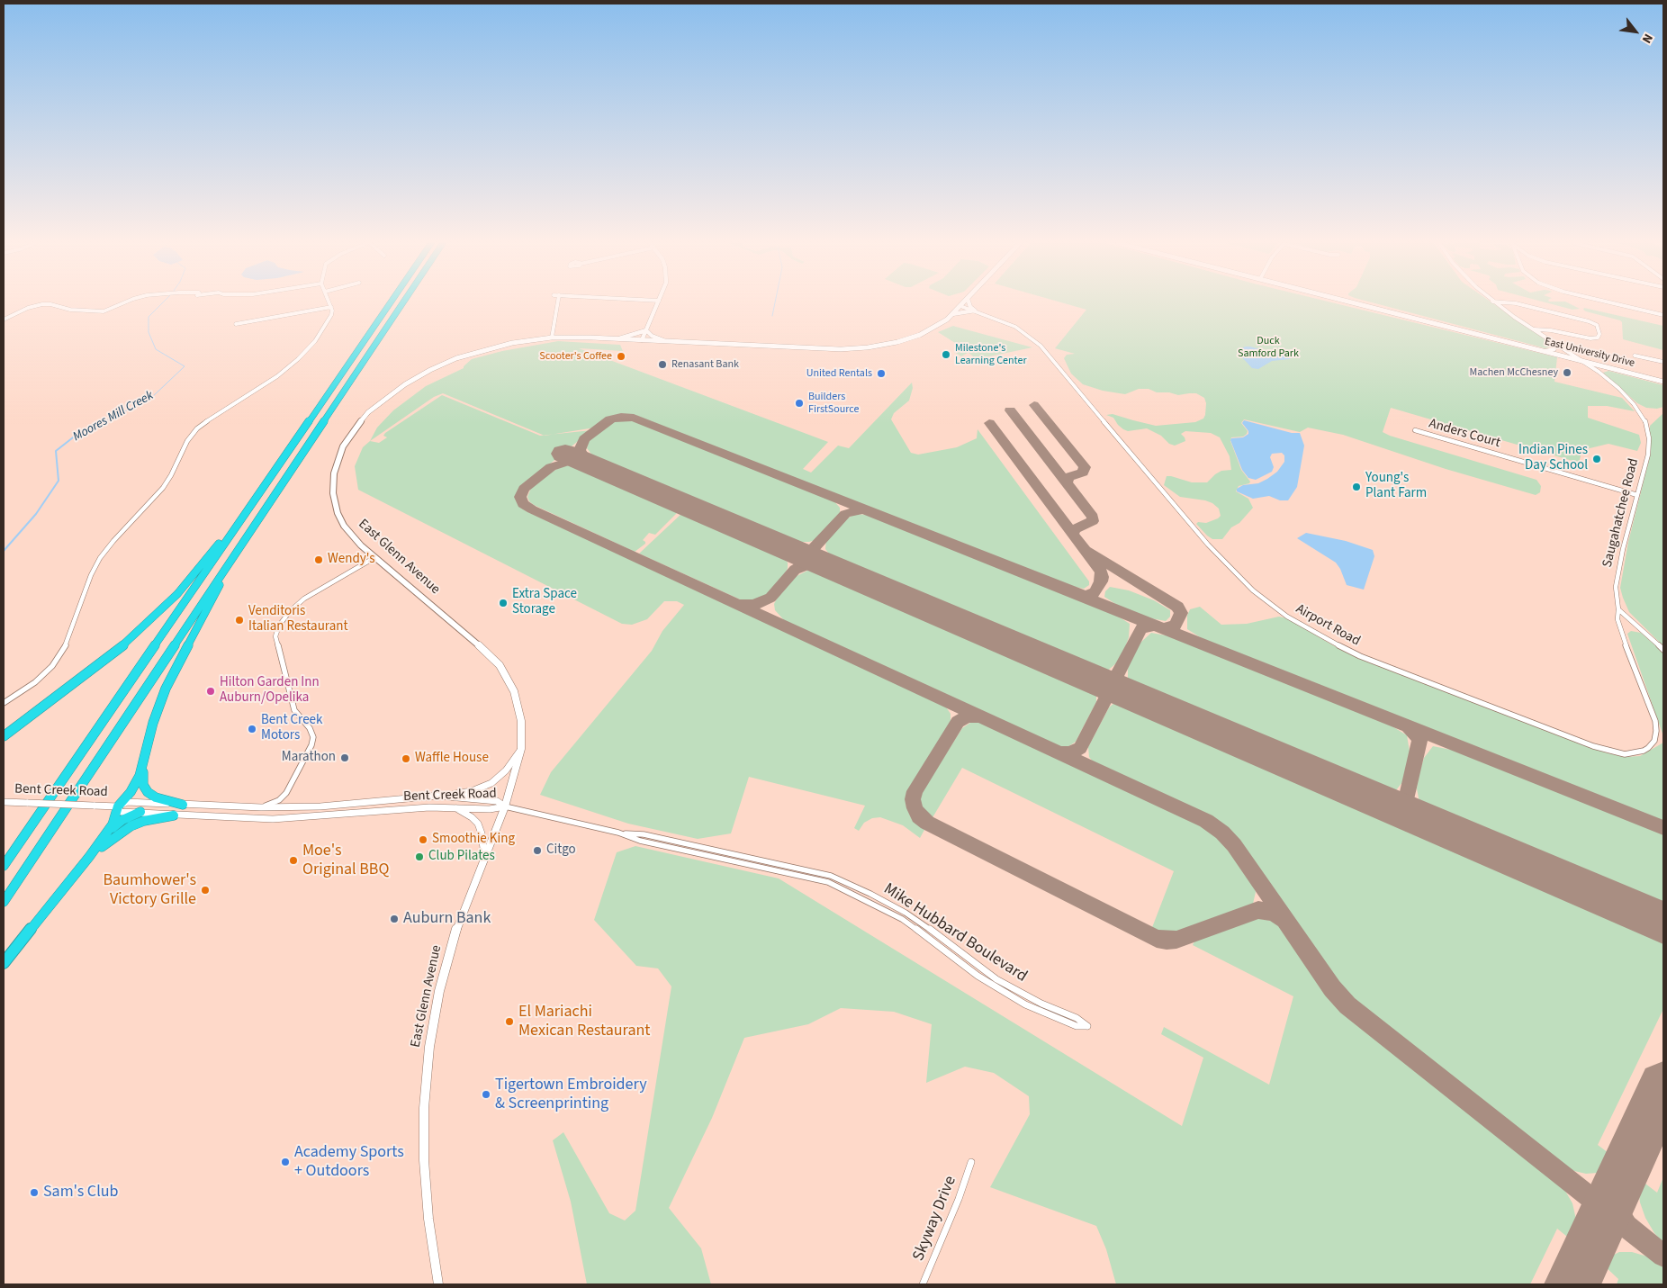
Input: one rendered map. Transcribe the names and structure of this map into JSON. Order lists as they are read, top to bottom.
{
  "streets": {
    "main road": ["East University Drive", "East Glenn Avenue"],
    "street": [
      "Anders Court",
      "Saugahatchee Road",
      "Airport Road",
      "Bent Creek Road",
      "Mike Hubbard Boulevard",
      "Skyway Drive"
    ]
  },
  "crossings": [
    ["Anders Court", "Saugahatchee Road"],
    ["Saugahatchee Road", "Airport Road"],
    ["East Glenn Avenue", "Airport Road"],
    ["East Glenn Avenue", "Bent Creek Road"],
    ["East Glenn Avenue", "Mike Hubbard Boulevard"],
    ["Bent Creek Road", "Mike Hubbard Boulevard"]
  ],
  "water": ["Moores Mill Creek"],
  "parks": ["Duck Samford Park"],
  "places": [
    "Milestone's Learning Center",
    "Scooter's Coffee",
    "Renasant Bank",
    "Machen McChesney",
    "United Rentals",
    "Builders FirstSource",
    "Indian Pines Day School",
    "Young's Plant Farm",
    "Wendy's",
    "Extra Space Storage",
    "Venditoris Italian Restaurant",
    "Hilton Garden Inn Auburn/Opelika",
    "Bent Creek Motors",
    "Marathon",
    "Waffle House",
    "Smoothie King",
    "Citgo",
    "Club Pilates",
    "Moe's Original BBQ",
    "Baumhower's Victory Grille",
    "Auburn Bank",
    "El Mariachi Mexican Restaurant",
    "Tigertown Embroidery & Screenprinting",
    "Academy Sports + Outdoors",
    "Sam's Club"
  ],
  "north": "bottom right"
}
